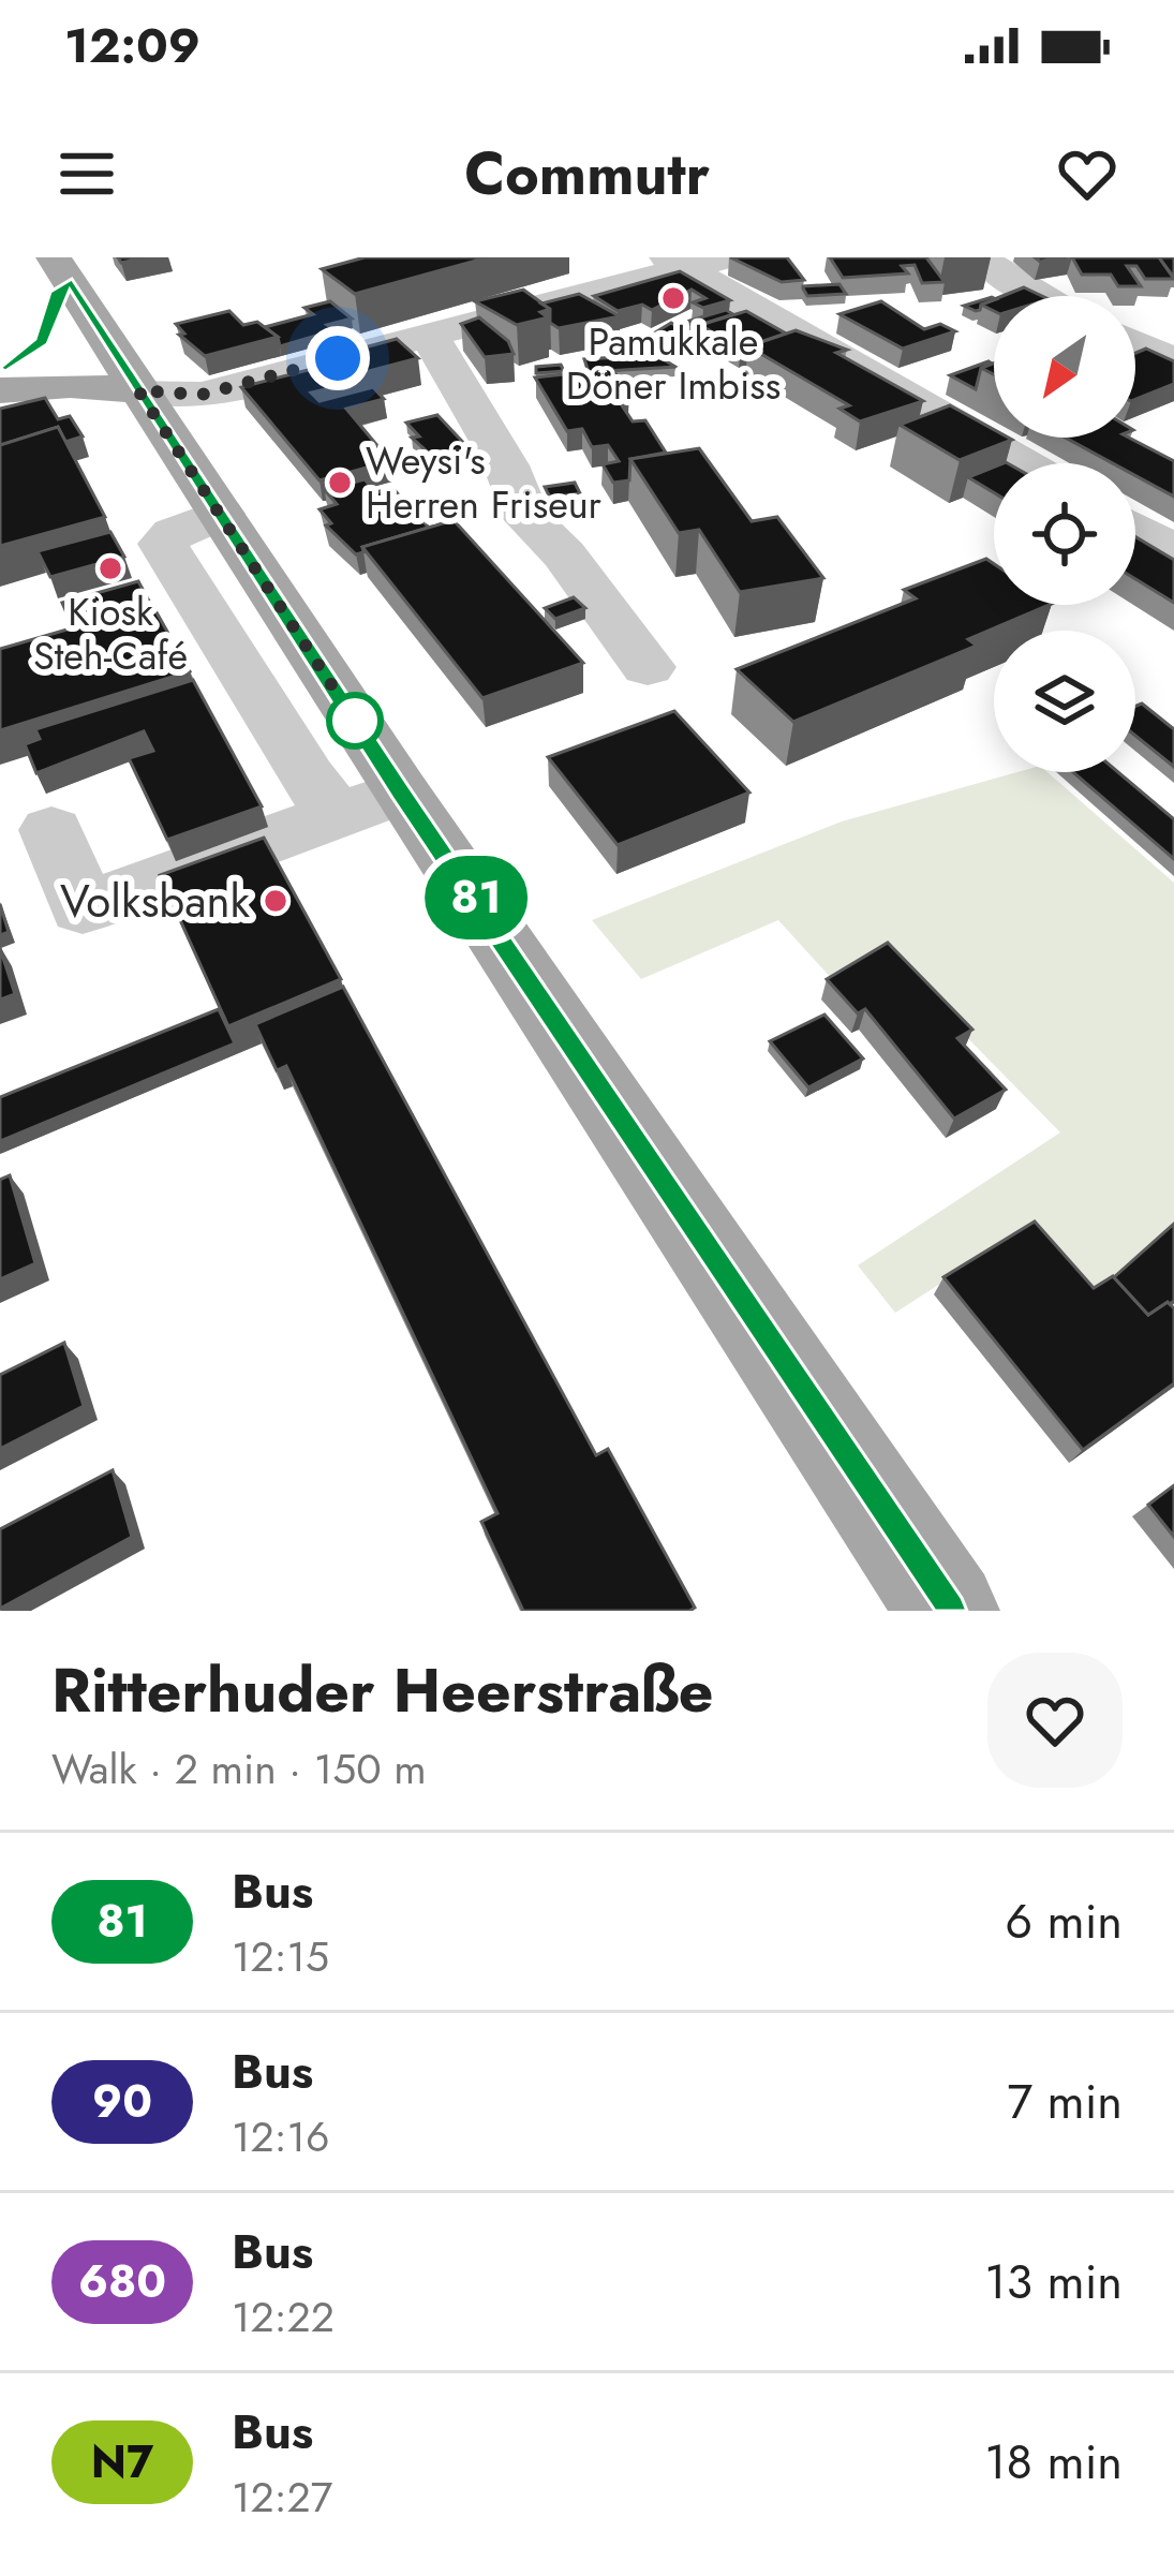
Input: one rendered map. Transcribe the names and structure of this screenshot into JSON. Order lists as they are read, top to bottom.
{
  "places": [
    "Pamukkale Döner Imbiss",
    "Weysi's Herren Friseur",
    "Kiosk Steh-Café",
    "Volksbank"
  ],
  "lines": ["bus line 81"],
  "north": "bottom left",
  "page": {
    "status": "12:09",
    "header": "Commutr",
    "on_map": "81",
    "heading": ["Ritterhuder Heerstraße", "Walk · 2 min · 150 m"],
    "list": [
      {
        "mark": "81",
        "name": "Bus",
        "note": "12:15",
        "value": "6 min"
      },
      {
        "mark": "90",
        "name": "Bus",
        "note": "12:16",
        "value": "7 min"
      },
      {
        "mark": "680",
        "name": "Bus",
        "note": "12:22",
        "value": "13 min"
      },
      {
        "mark": "N7",
        "name": "Bus",
        "note": "12:27",
        "value": "18 min"
      }
    ]
  }
}
